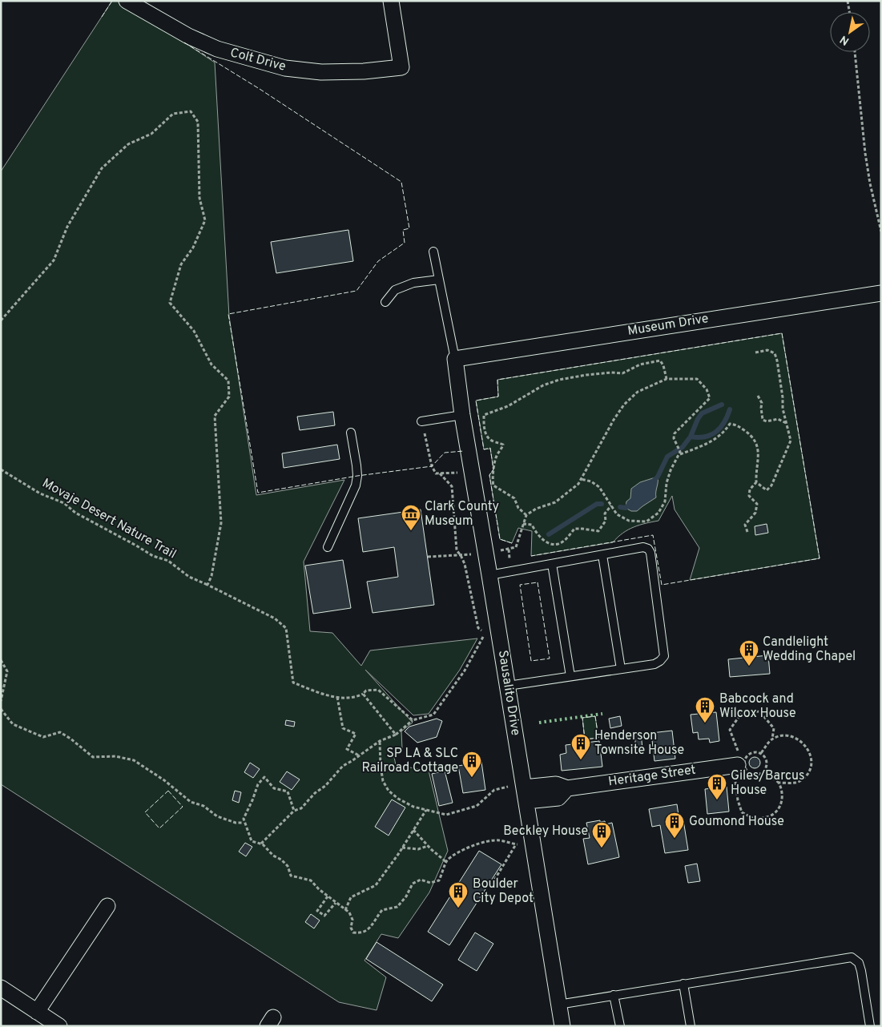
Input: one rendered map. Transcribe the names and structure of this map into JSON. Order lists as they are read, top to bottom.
{
  "streets": {
    "street": [
      "Colt Drive",
      "Museum Drive",
      "Sausalito Drive",
      "Heritage Street"
    ],
    "path": ["Movaje Desert Nature Trail"]
  },
  "crossings": [
    ["Museum Drive", "Sausalito Drive"],
    ["Sausalito Drive", "Heritage Street"]
  ],
  "places": {
    "museum": ["Clark County Museum"],
    "building": [
      "Candlelight Wedding Chapel",
      "Babcock and Wilcox House",
      "Henderson Townsite House",
      "SP LA & SLC Railroad Cottage",
      "Giles/Barcus House",
      "Goumond House",
      "Beckley House",
      "Boulder City Depot"
    ]
  },
  "north": "bottom left"
}
